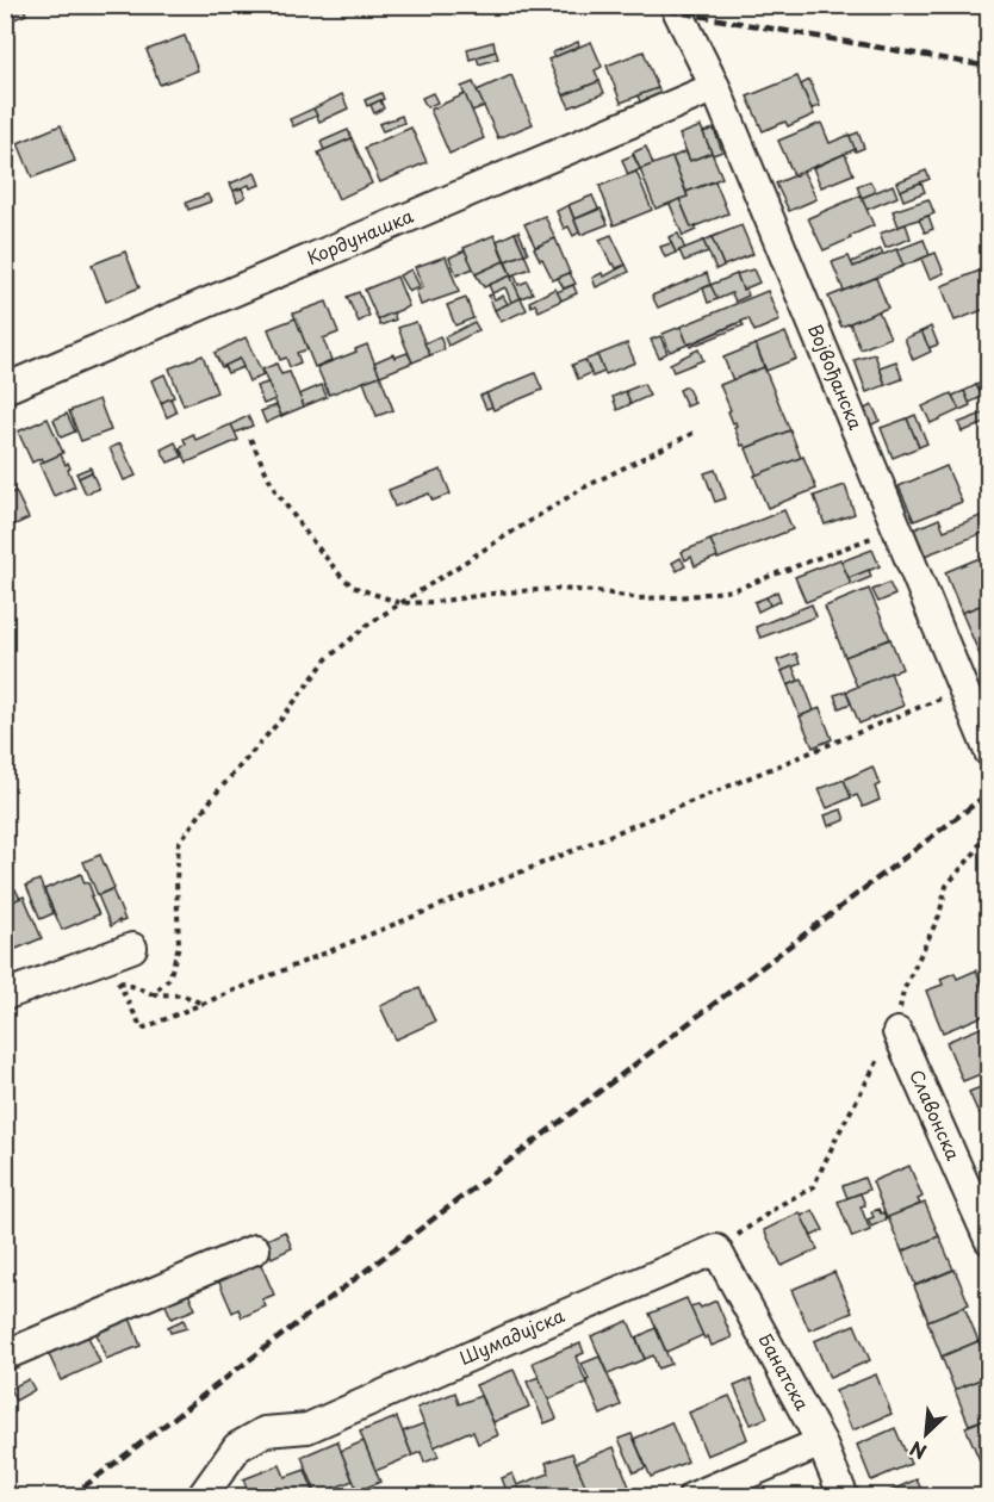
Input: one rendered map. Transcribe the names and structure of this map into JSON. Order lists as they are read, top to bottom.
{
  "streets": {
    "street": [
      "Кордунашка",
      "Војвођанска",
      "Славонска",
      "Шумадијска",
      "Банатска"
    ]
  },
  "crossings": [
    ["Кордунашка", "Војвођанска"],
    ["Шумадијска", "Банатска"]
  ],
  "north": "bottom left"
}
